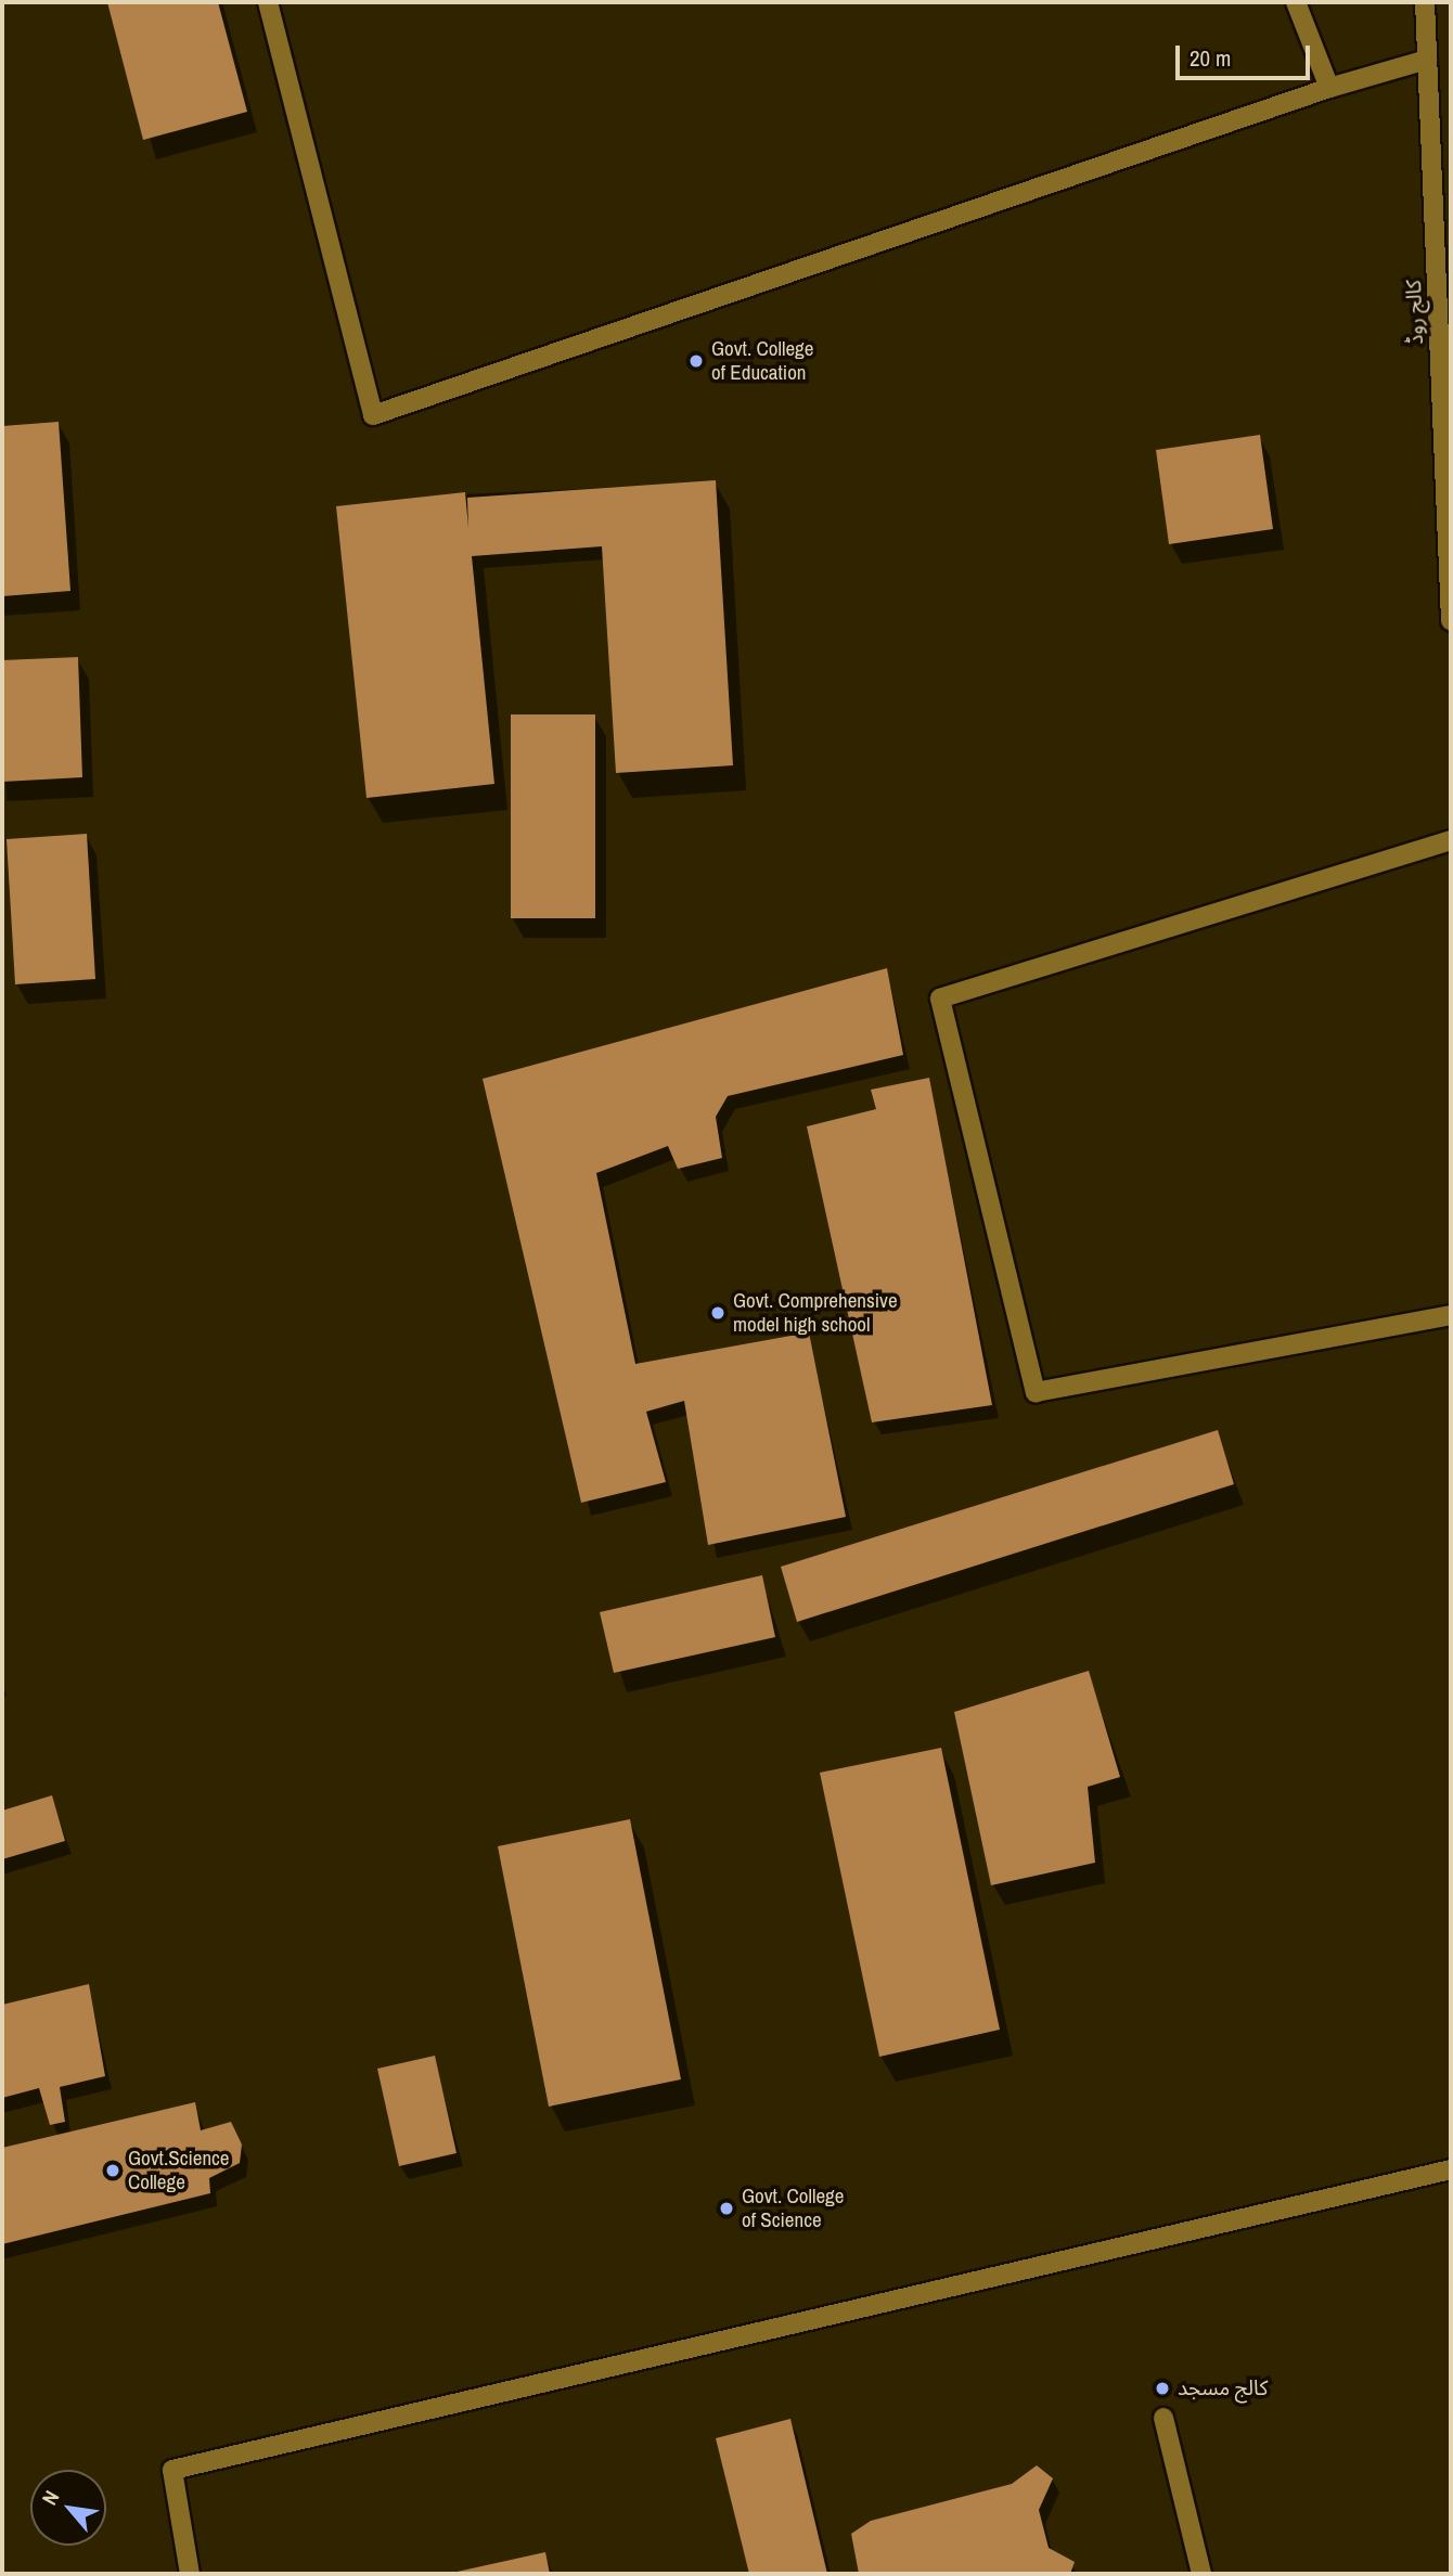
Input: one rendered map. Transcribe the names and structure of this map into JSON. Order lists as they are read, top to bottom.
{
  "streets": {
    "street": ["کالج روڈ"]
  },
  "places": [
    "Govt. College of Education",
    "Govt. Comprehensive model high school",
    "Govt.Science College",
    "Govt. College of Science",
    "کالج مسجد"
  ],
  "scale_bar": "20 m",
  "north": "top left"
}
